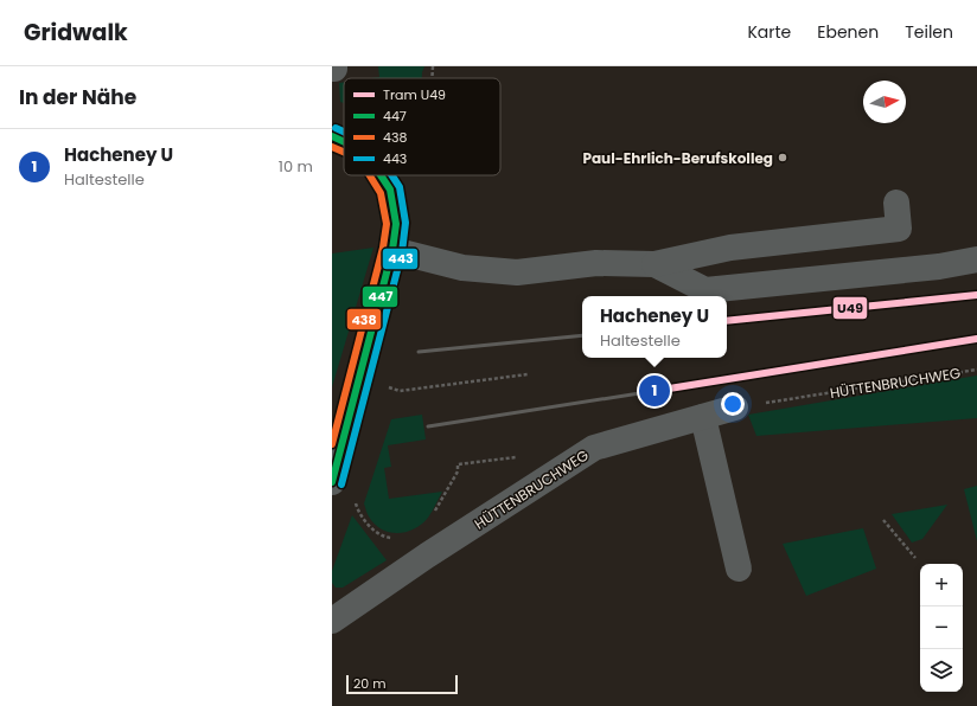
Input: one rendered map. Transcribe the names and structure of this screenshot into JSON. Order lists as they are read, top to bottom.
{
  "streets": {
    "street": ["HÜTTENBRUCHWEG"]
  },
  "places": ["Paul-Ehrlich-Berufskolleg"],
  "lines": [
    "transit line 443",
    "transit line 447",
    "transit line 438",
    "tram line U49"
  ],
  "legend": [
    "Tram U49",
    "447",
    "438",
    "443"
  ],
  "scale_bar": "20 m",
  "north": "right",
  "page": {
    "header": "Gridwalk",
    "nav": ["Karte", "Ebenen", "Teilen"],
    "heading": "In der Nähe",
    "list": [
      {
        "mark": "1",
        "name": "Hacheney U",
        "note": "Haltestelle",
        "value": "10 m"
      }
    ],
    "popup": ["Hacheney U", "Haltestelle"],
    "pins": "1",
    "map_buttons": ["+", "−"],
    "scale": "20 m"
  }
}
